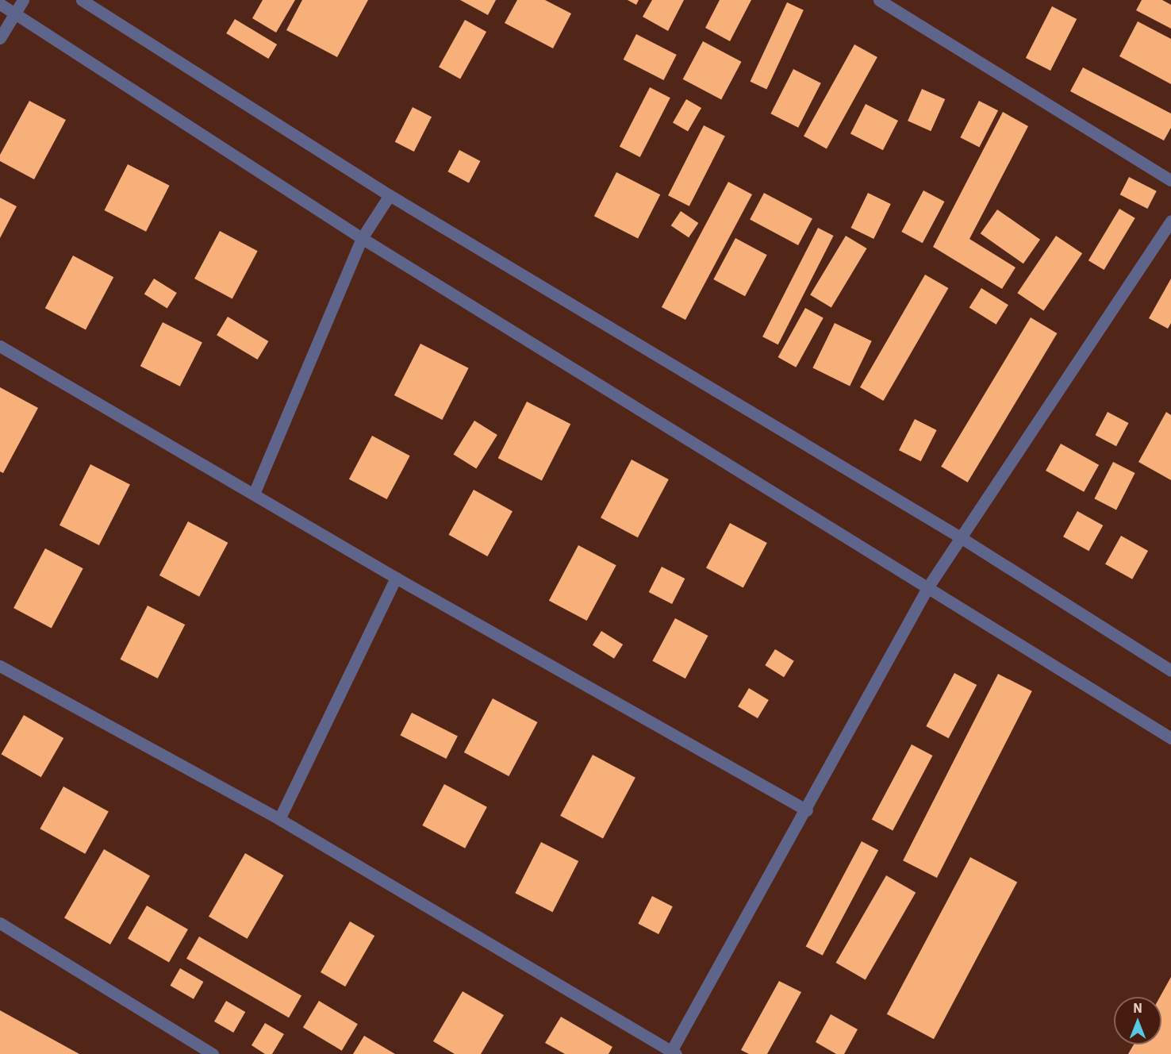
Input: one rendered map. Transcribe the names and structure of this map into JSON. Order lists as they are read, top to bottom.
{
  "north": "top"
}
